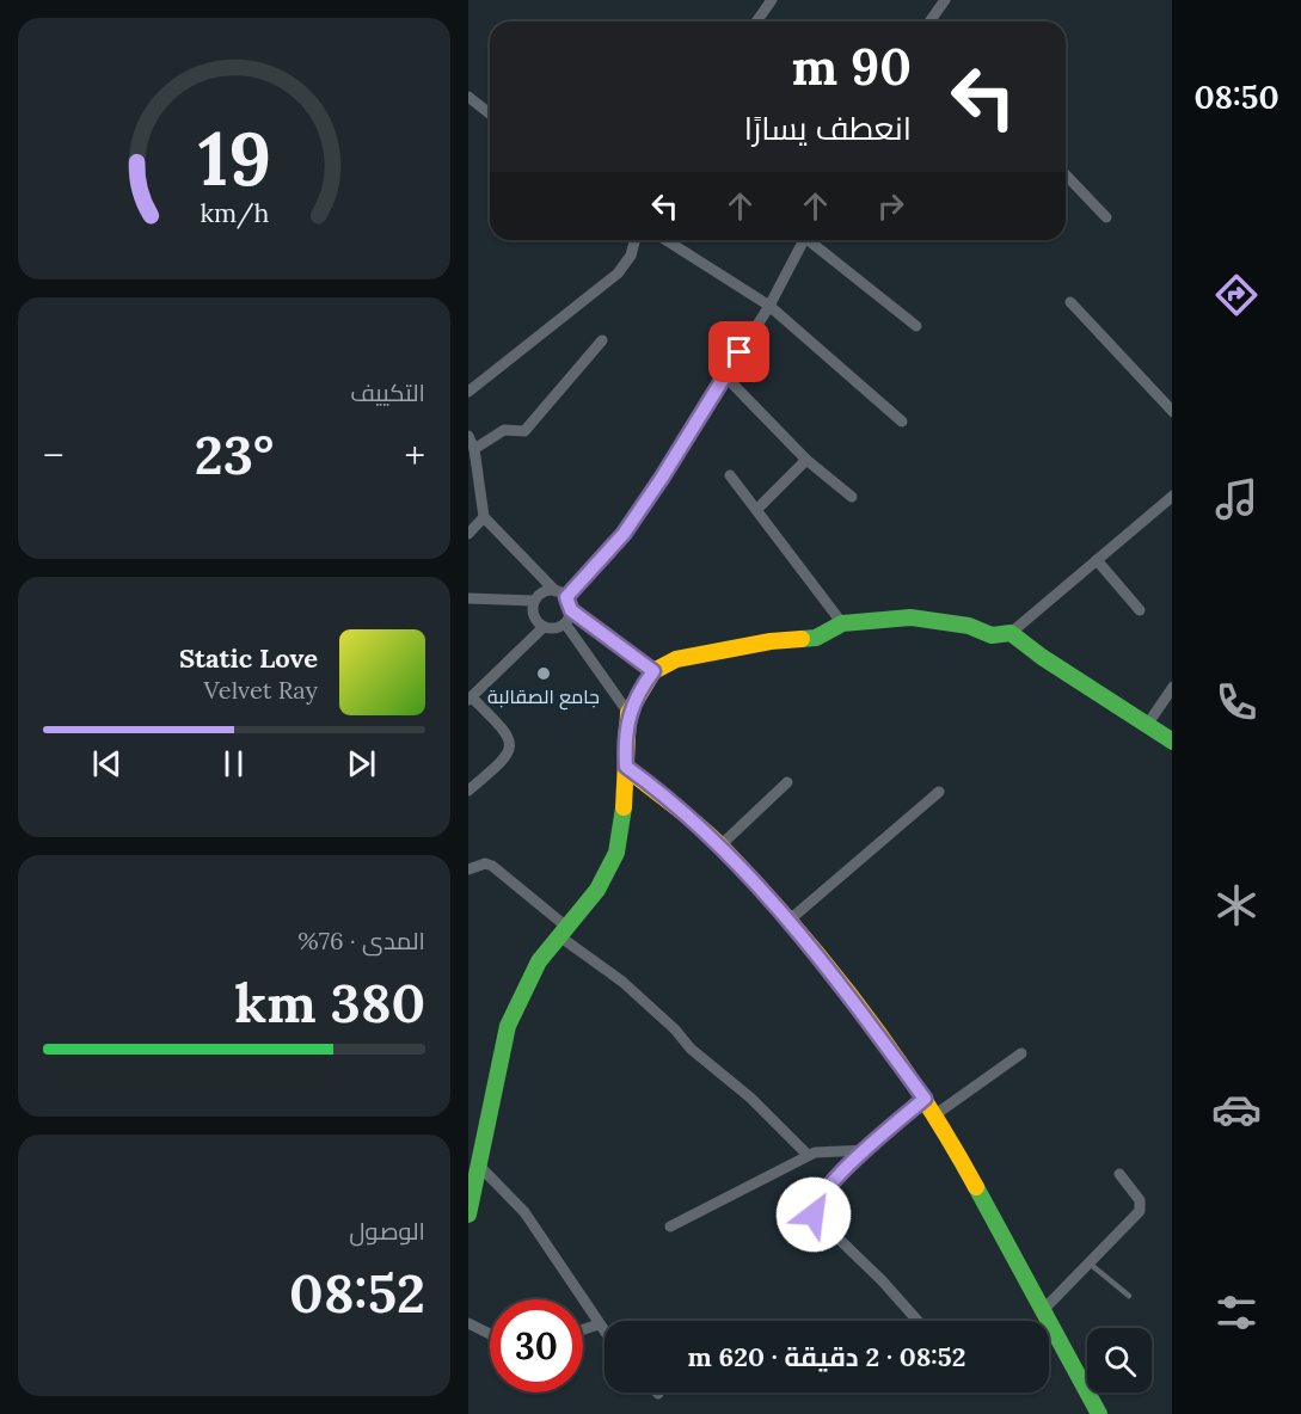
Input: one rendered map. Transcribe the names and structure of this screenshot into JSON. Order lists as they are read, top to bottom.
{
  "places": ["جامع الصقالبة"],
  "page": {
    "tabs": "08:50",
    "turn": ["90 m", "انعطف يسارًا"],
    "tile": [
      "التكييف",
      ["المدى · 76%", "380 km"],
      ["الوصول", "08:52"]
    ],
    "heat": ["−", "23°", "+"],
    "song": ["Static Love", "Velvet Ray"],
    "limit": "30",
    "trip": "08:52 · 2 دقيقة · 620 m",
    "gauge": ["19", "km/h"]
  }
}
